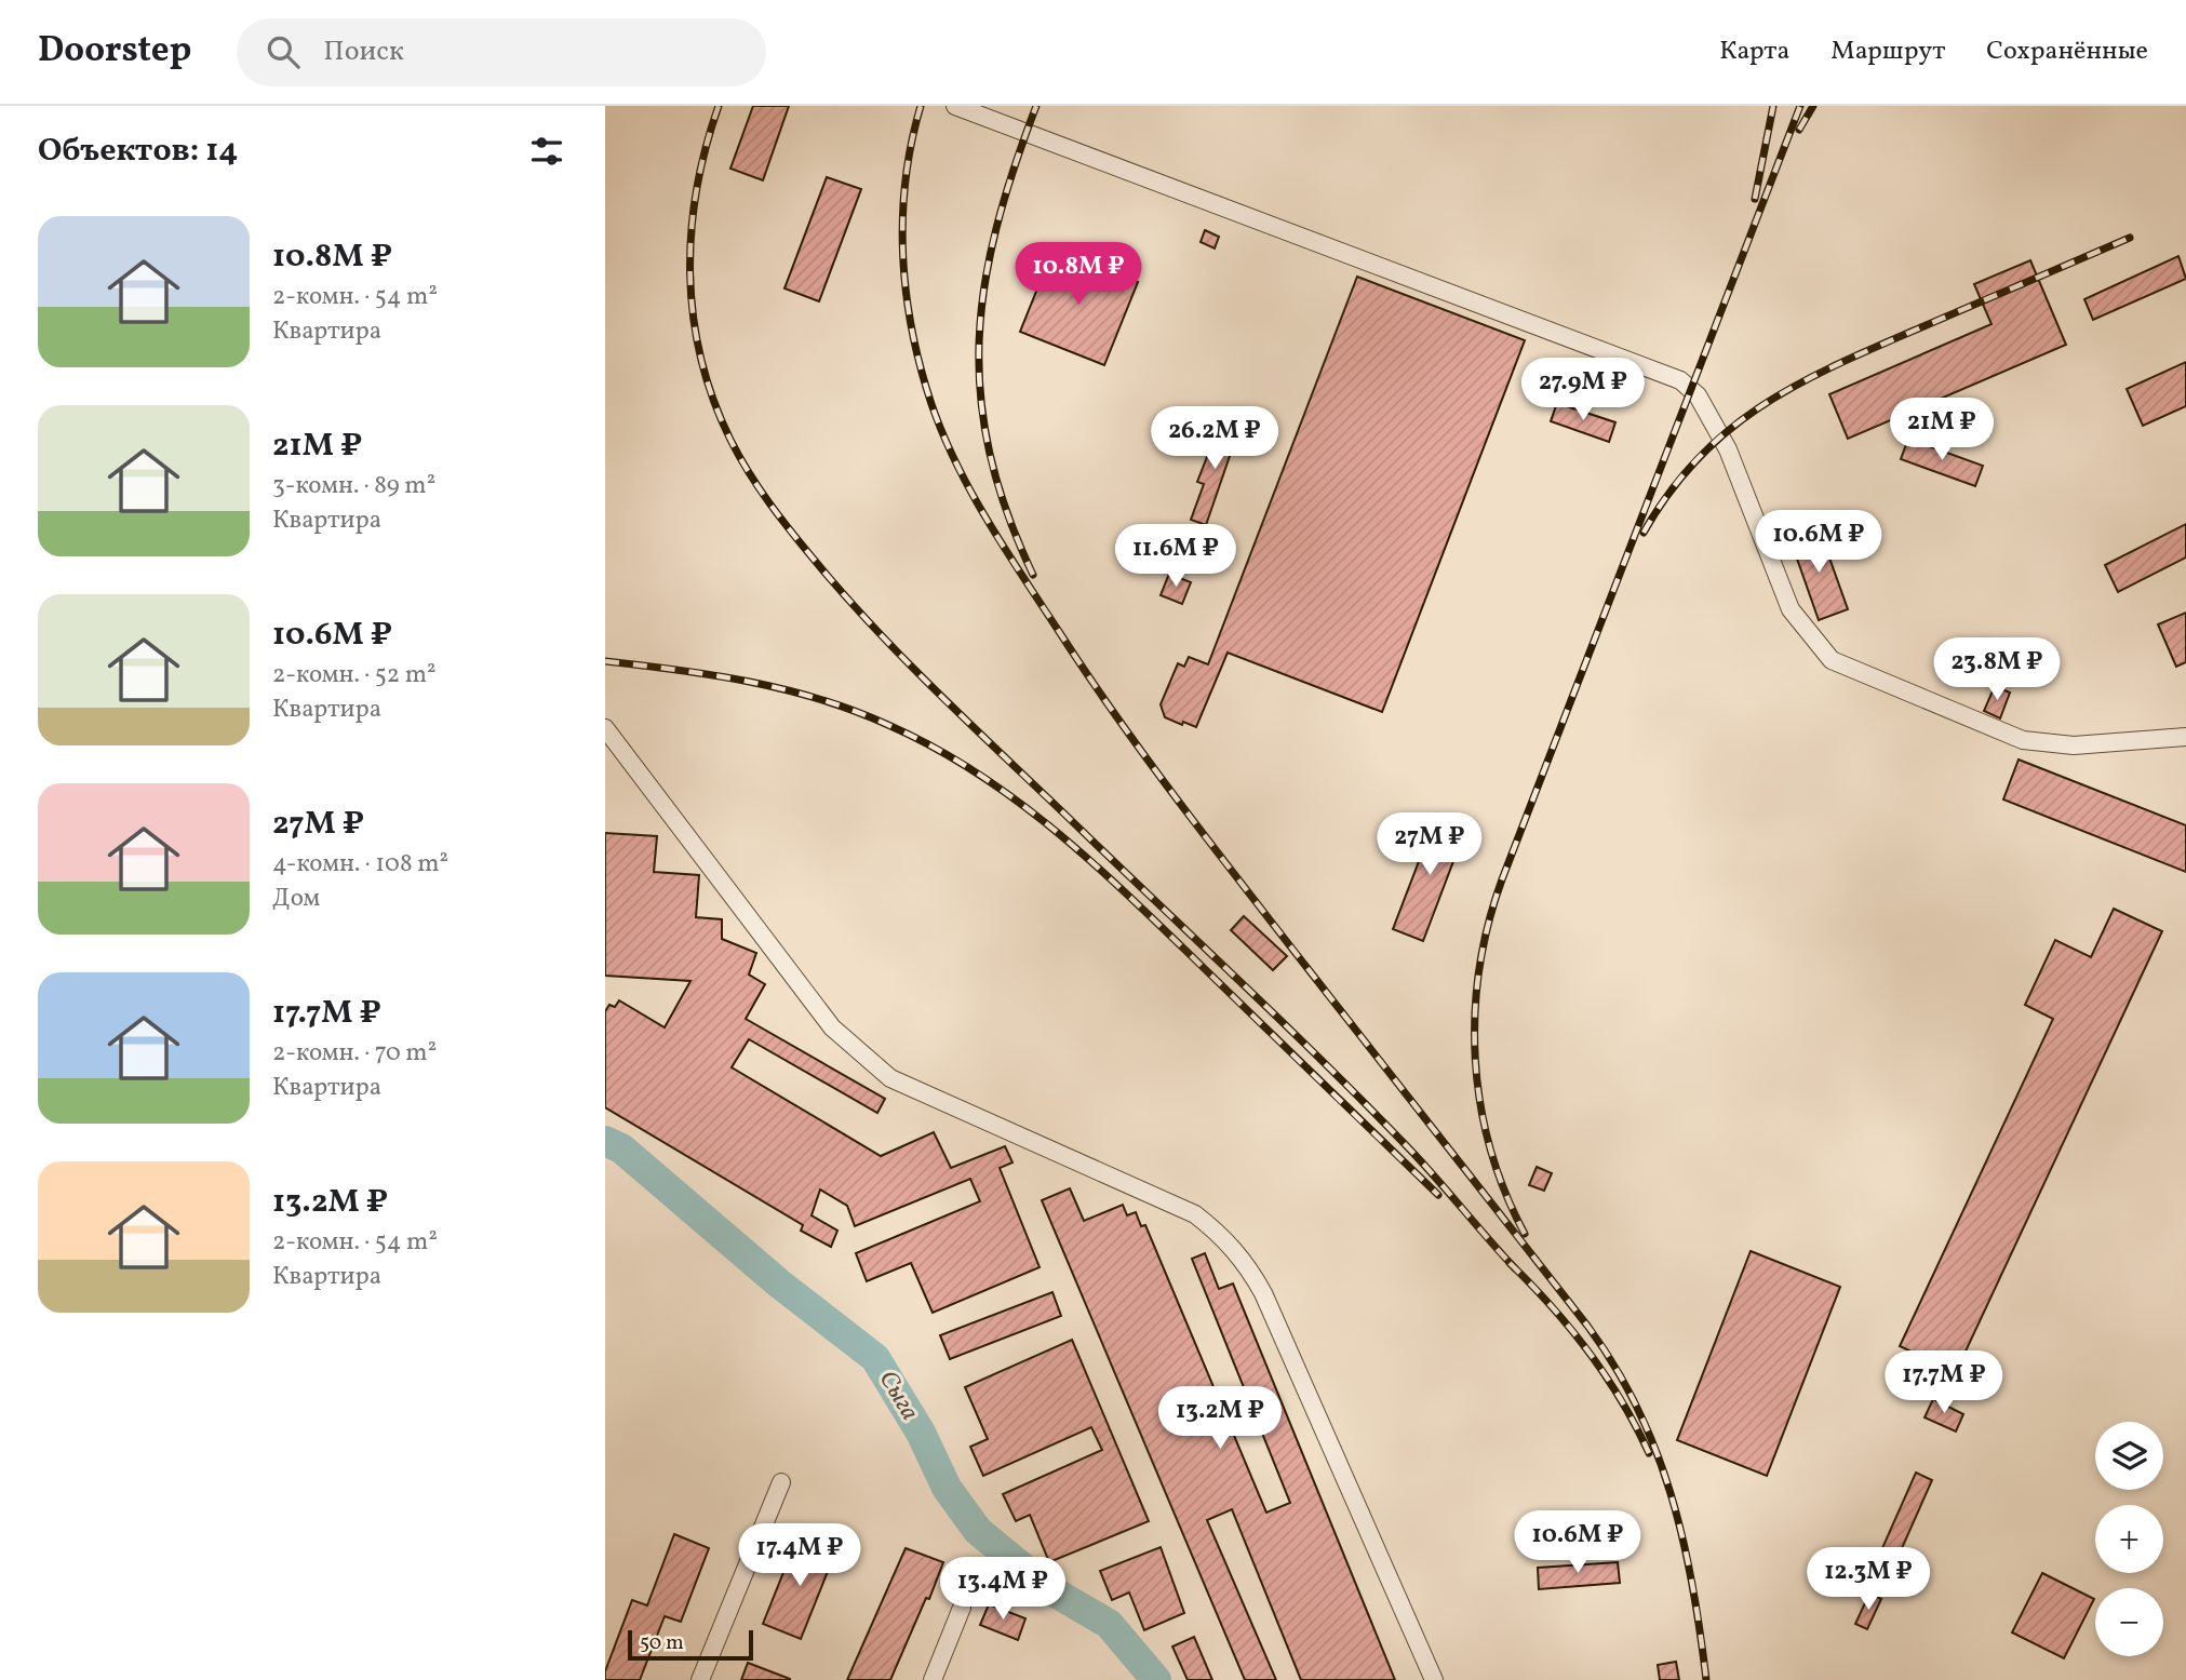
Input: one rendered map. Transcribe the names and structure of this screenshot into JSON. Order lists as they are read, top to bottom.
{
  "water": ["Сыга"],
  "scale_bar": "50 m",
  "page": {
    "header": "Doorstep",
    "search": "Поиск",
    "nav": ["Карта", "Маршрут", "Сохранённые"],
    "heading": "Объектов: 14",
    "list": [
      {
        "name": "10.8M ₽",
        "note": "2-комн. · 54 m² · Квартира"
      },
      {
        "name": "21M ₽",
        "note": "3-комн. · 89 m² · Квартира"
      },
      {
        "name": "10.6M ₽",
        "note": "2-комн. · 52 m² · Квартира"
      },
      {
        "name": "27M ₽",
        "note": "4-комн. · 108 m² · Дом"
      },
      {
        "name": "17.7M ₽",
        "note": "2-комн. · 70 m² · Квартира"
      },
      {
        "name": "13.2M ₽",
        "note": "2-комн. · 54 m² · Квартира"
      }
    ],
    "price": [
      "10.8M ₽",
      "27.9M ₽",
      "21M ₽",
      "26.2M ₽",
      "10.6M ₽",
      "11.6M ₽",
      "23.8M ₽",
      "27M ₽",
      "17.7M ₽",
      "13.2M ₽",
      "10.6M ₽",
      "17.4M ₽",
      "12.3M ₽",
      "13.4M ₽"
    ],
    "map_buttons": ["+", "−"],
    "scale": "50 m"
  }
}
